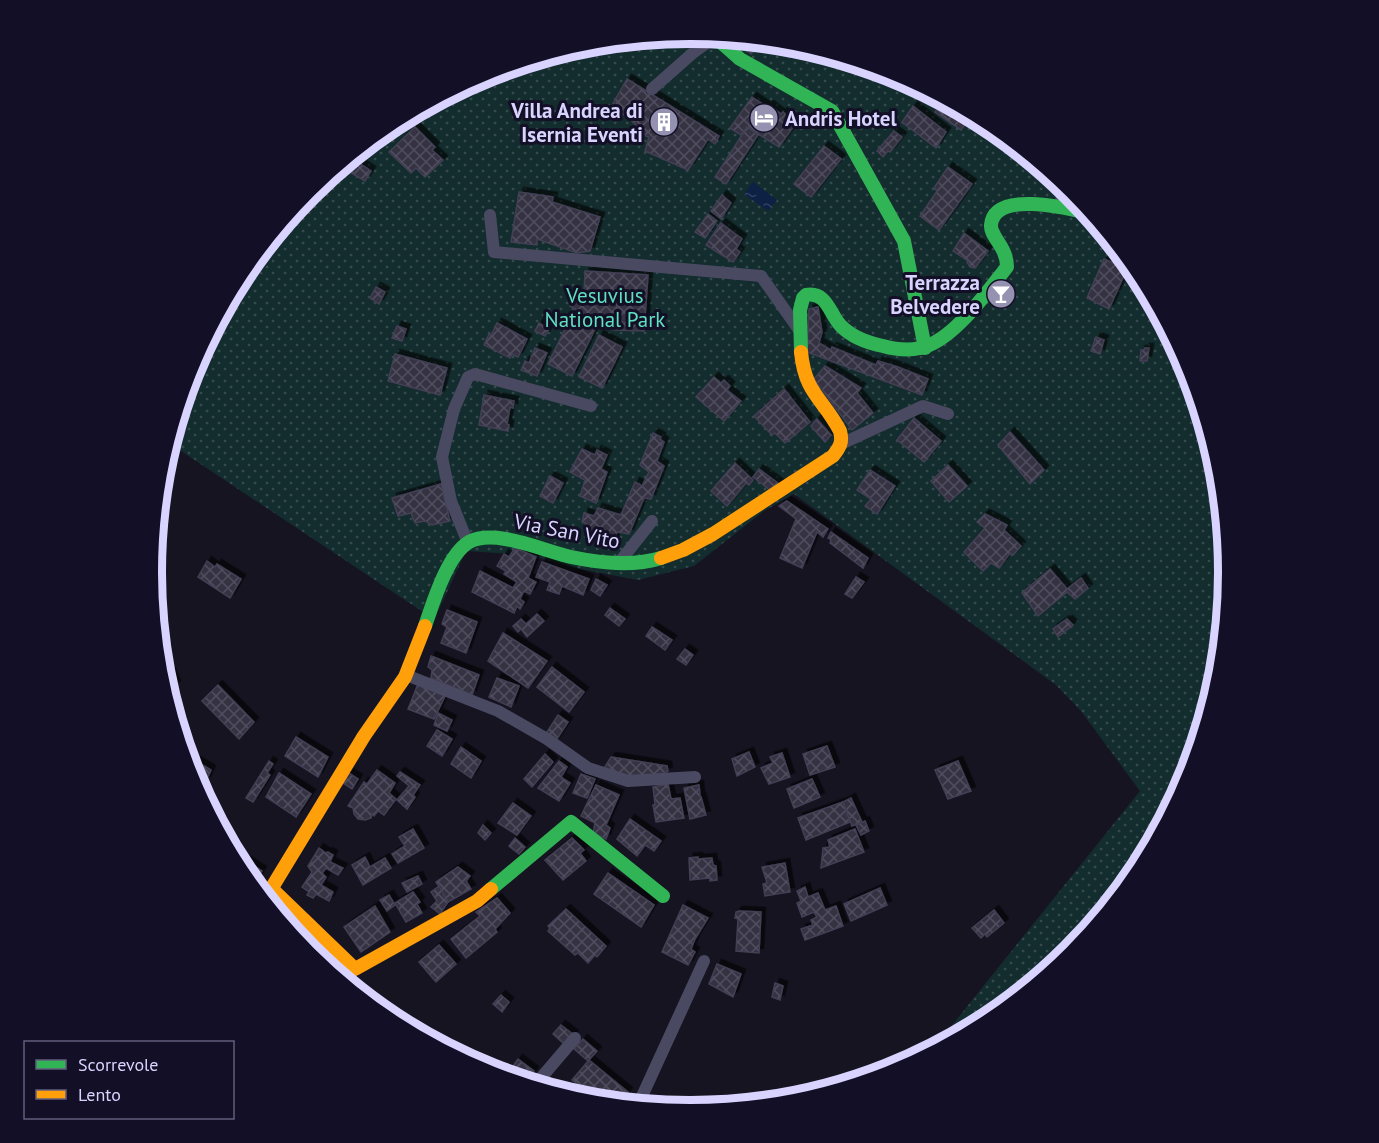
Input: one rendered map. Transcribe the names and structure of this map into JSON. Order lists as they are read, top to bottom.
{
  "streets": {
    "street": ["Via San Vito"]
  },
  "parks": ["Vesuvius National Park"],
  "places": {
    "hotel": ["Andris Hotel"],
    "building": ["Villa Andrea di Isernia Eventi"],
    "bar": ["Terrazza Belvedere"]
  },
  "legend": ["Scorrevole", "Lento"]
}
